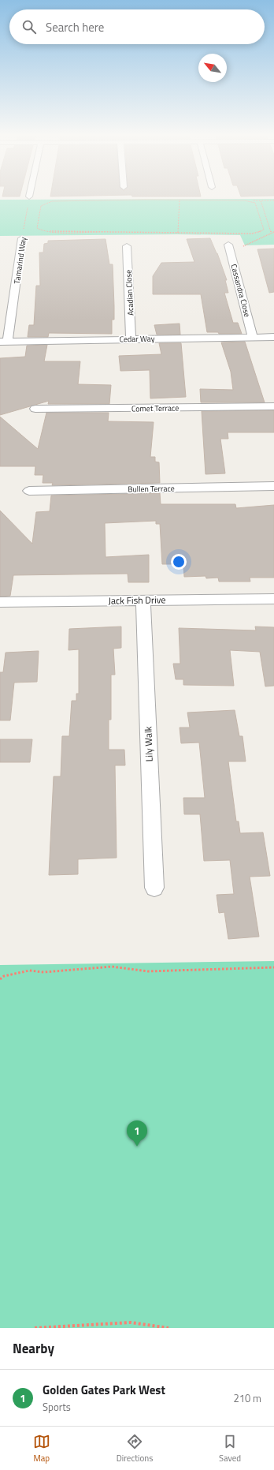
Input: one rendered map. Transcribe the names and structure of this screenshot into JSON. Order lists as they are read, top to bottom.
{
  "streets": {
    "street": [
      "Tamarind Way",
      "Cassandra Close",
      "Acadian Close",
      "Cedar Way",
      "Comet Terrace",
      "Bullen Terrace",
      "Jack Fish Drive",
      "Lily Walk"
    ]
  },
  "crossings": [
    ["Tamarind Way", "Cedar Way"],
    ["Cassandra Close", "Cedar Way"],
    ["Acadian Close", "Cedar Way"],
    ["Jack Fish Drive", "Lily Walk"]
  ],
  "north": "top left",
  "page": {
    "search": "Search here",
    "pins": "1",
    "heading": "Nearby",
    "list": [
      {
        "mark": "1",
        "name": "Golden Gates Park West",
        "note": "Sports",
        "value": "210 m"
      }
    ],
    "nav": ["Map", "Directions", "Saved"]
  }
}
